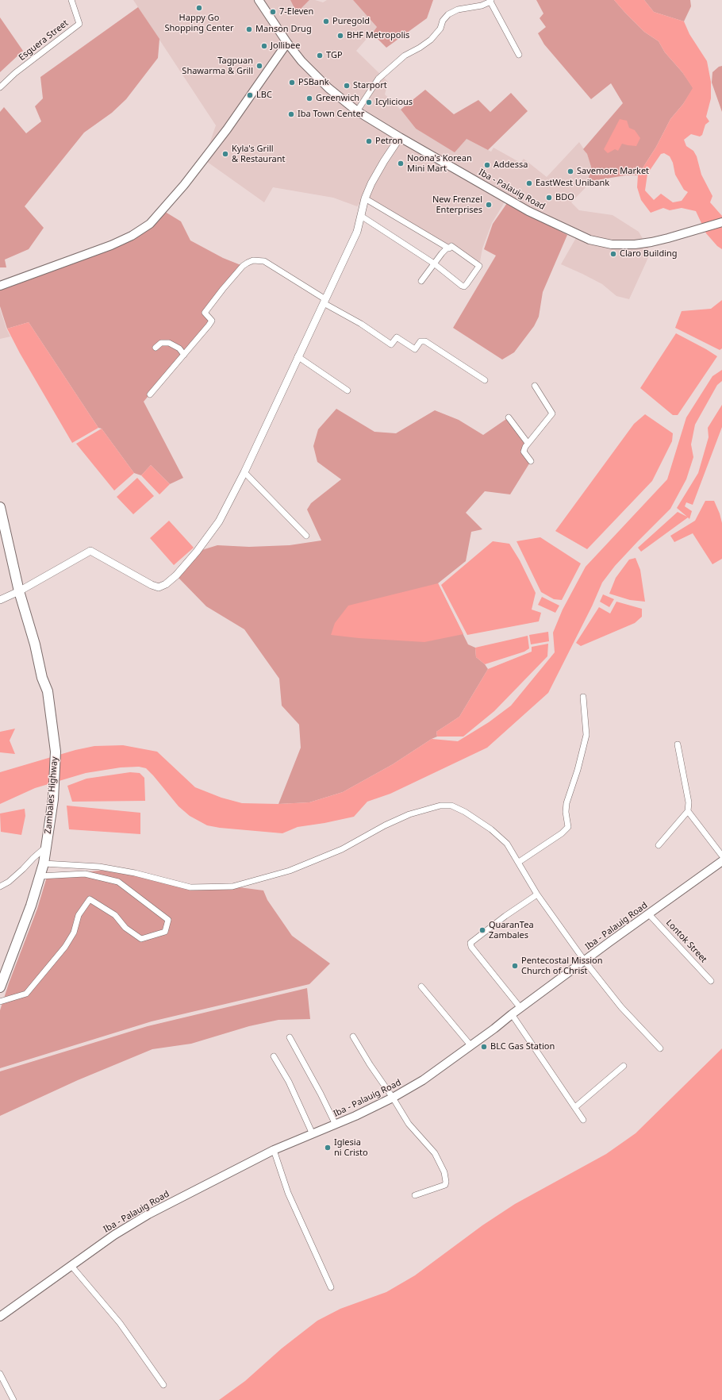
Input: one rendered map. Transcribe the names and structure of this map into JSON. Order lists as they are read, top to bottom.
{
  "streets": {
    "main road": ["Iba - Palauig Road", "Zambales Highway"],
    "street": ["Esguera Street", "Lontok Street"]
  },
  "crossings": [
    ["Iba - Palauig Road", "Lontok Street"]
  ],
  "places": [
    "Happy Go Shopping Center",
    "7-Eleven",
    "Puregold",
    "Manson Drug",
    "BHF Metropolis",
    "Jollibee",
    "TGP",
    "Tagpuan Shawarma & Grill",
    "PSBank",
    "Starport",
    "LBC",
    "Greenwich",
    "Icylicious",
    "Iba Town Center",
    "Petron",
    "Kyla's Grill & Restaurant",
    "Noona's Korean Mini Mart",
    "Addessa",
    "Savemore Market",
    "EastWest Unibank",
    "BDO",
    "New Frenzel Enterprises",
    "Claro Building",
    "QuaranTea Zambales",
    "Pentecostal Mission Church of Christ",
    "BLC Gas Station",
    "Iglesia ni Cristo"
  ]
}
